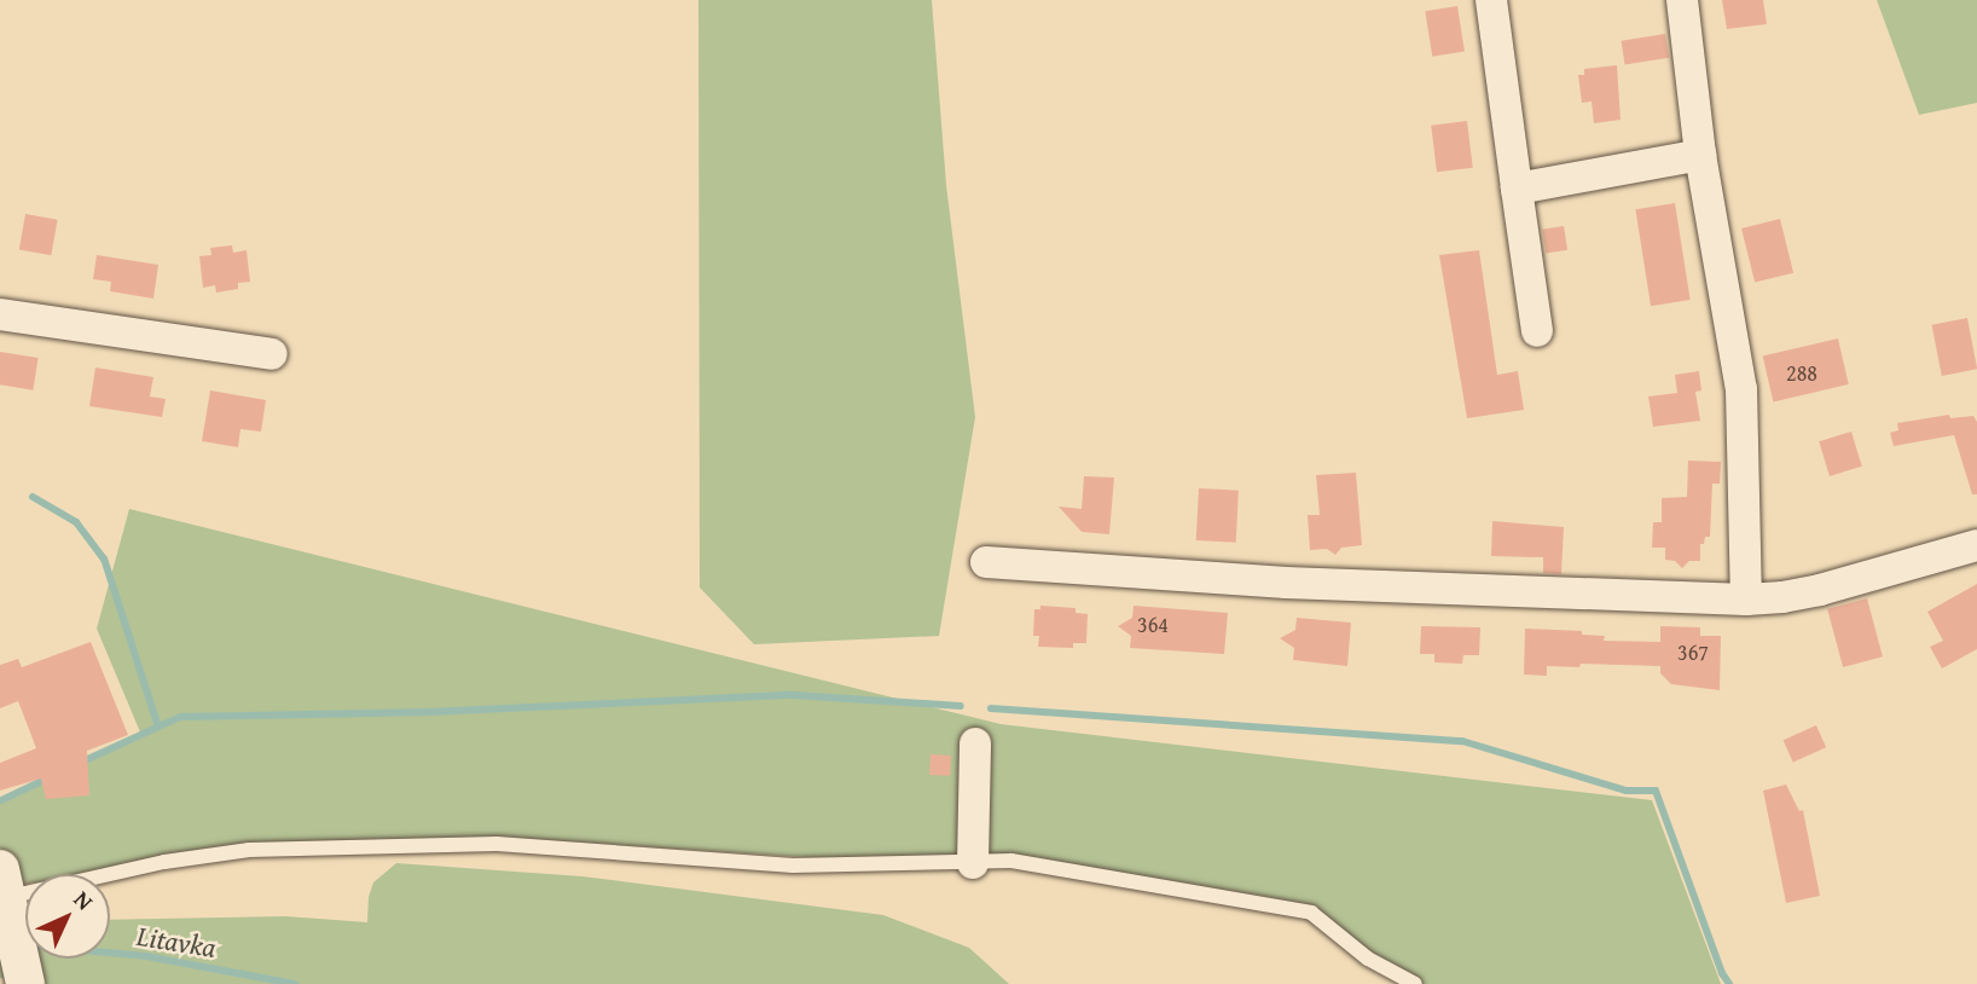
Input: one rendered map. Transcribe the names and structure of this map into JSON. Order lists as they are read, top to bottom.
{
  "water": ["Litavka"],
  "house_numbers": ["288", "364", "367"],
  "north": "top right"
}
